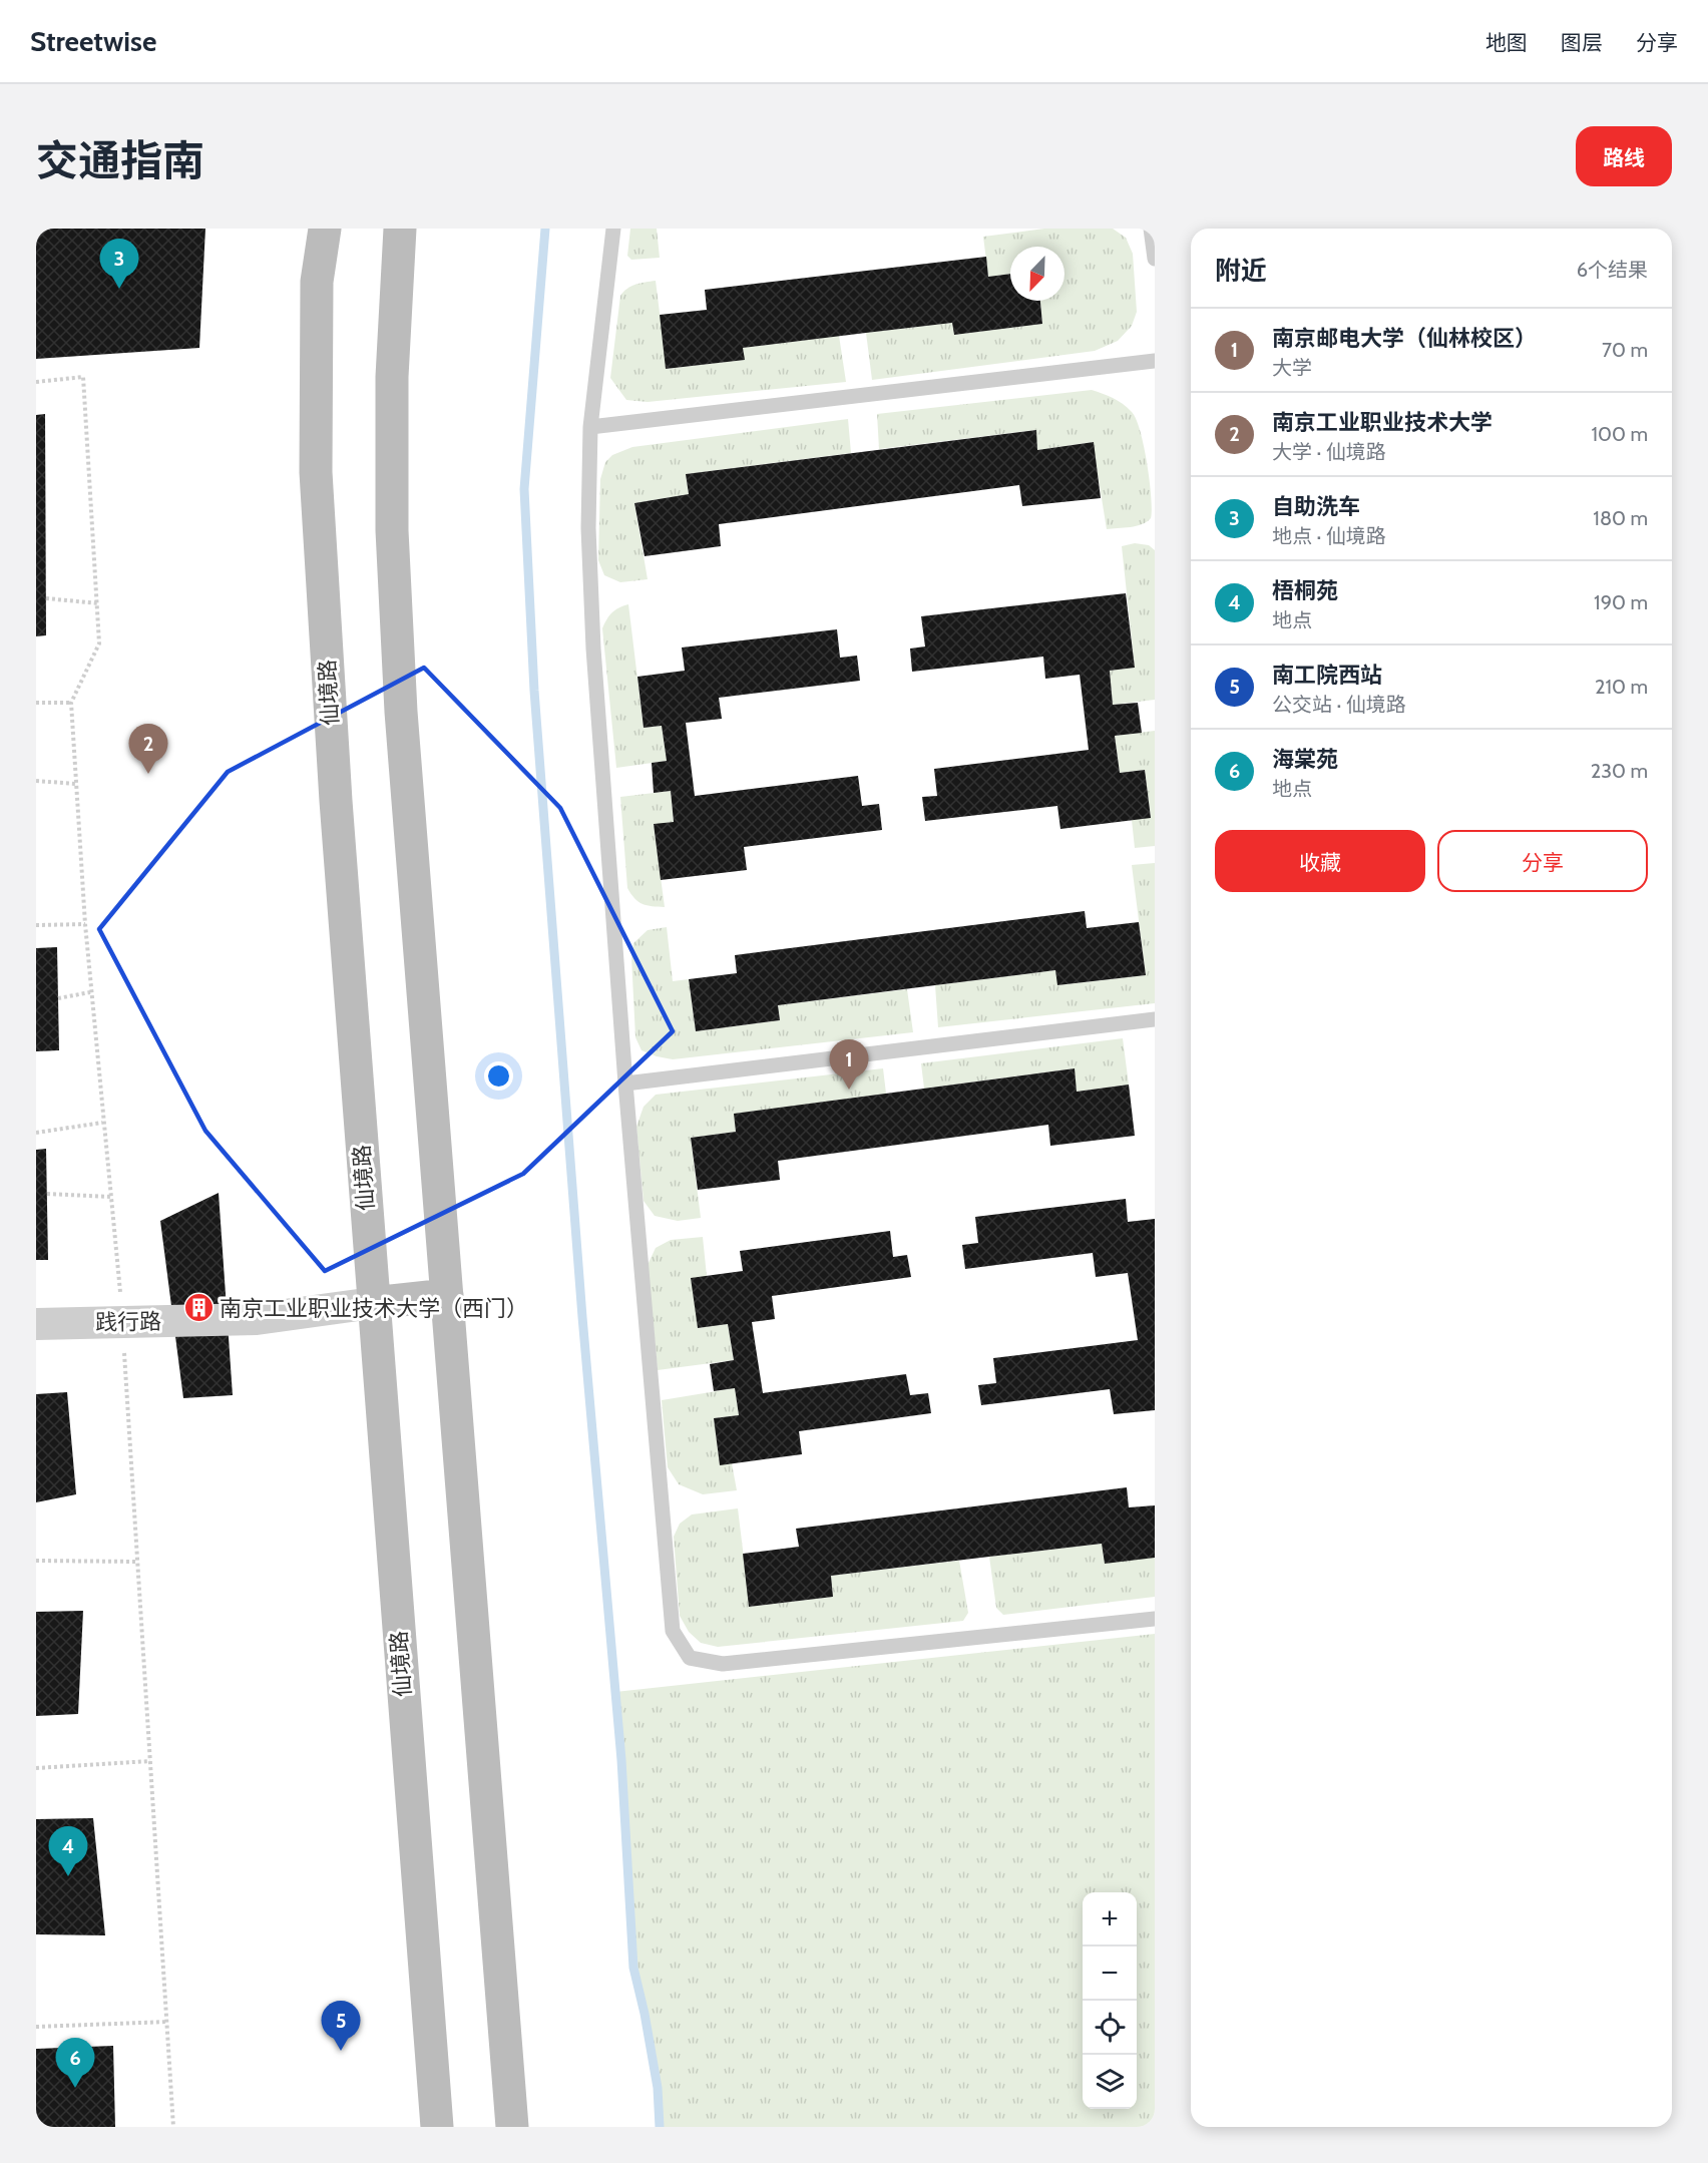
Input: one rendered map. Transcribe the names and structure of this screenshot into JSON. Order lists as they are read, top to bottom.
{
  "streets": {
    "main road": ["仙境路"],
    "street": ["践行路"]
  },
  "crossings": [
    ["仙境路", "践行路"]
  ],
  "places": {
    "building": ["南京工业职业技术大学（西门）"]
  },
  "north": "bottom left",
  "page": {
    "header": "Streetwise",
    "nav": ["地图", "图层", "分享"],
    "title": "交通指南",
    "buttons": [
      "路线",
      ["收藏", "分享"]
    ],
    "heading": ["附近", "6个结果"],
    "pins": [
      "3",
      "2",
      "1",
      "4",
      "5",
      "6"
    ],
    "list": [
      {
        "mark": "1",
        "name": "南京邮电大学（仙林校区）",
        "note": "大学",
        "value": "70 m"
      },
      {
        "mark": "2",
        "name": "南京工业职业技术大学",
        "note": "大学 · 仙境路",
        "value": "100 m"
      },
      {
        "mark": "3",
        "name": "自助洗车",
        "note": "地点 · 仙境路",
        "value": "180 m"
      },
      {
        "mark": "4",
        "name": "梧桐苑",
        "note": "地点",
        "value": "190 m"
      },
      {
        "mark": "5",
        "name": "南工院西站",
        "note": "公交站 · 仙境路",
        "value": "210 m"
      },
      {
        "mark": "6",
        "name": "海棠苑",
        "note": "地点",
        "value": "230 m"
      }
    ],
    "map_buttons": ["+", "−"]
  }
}
